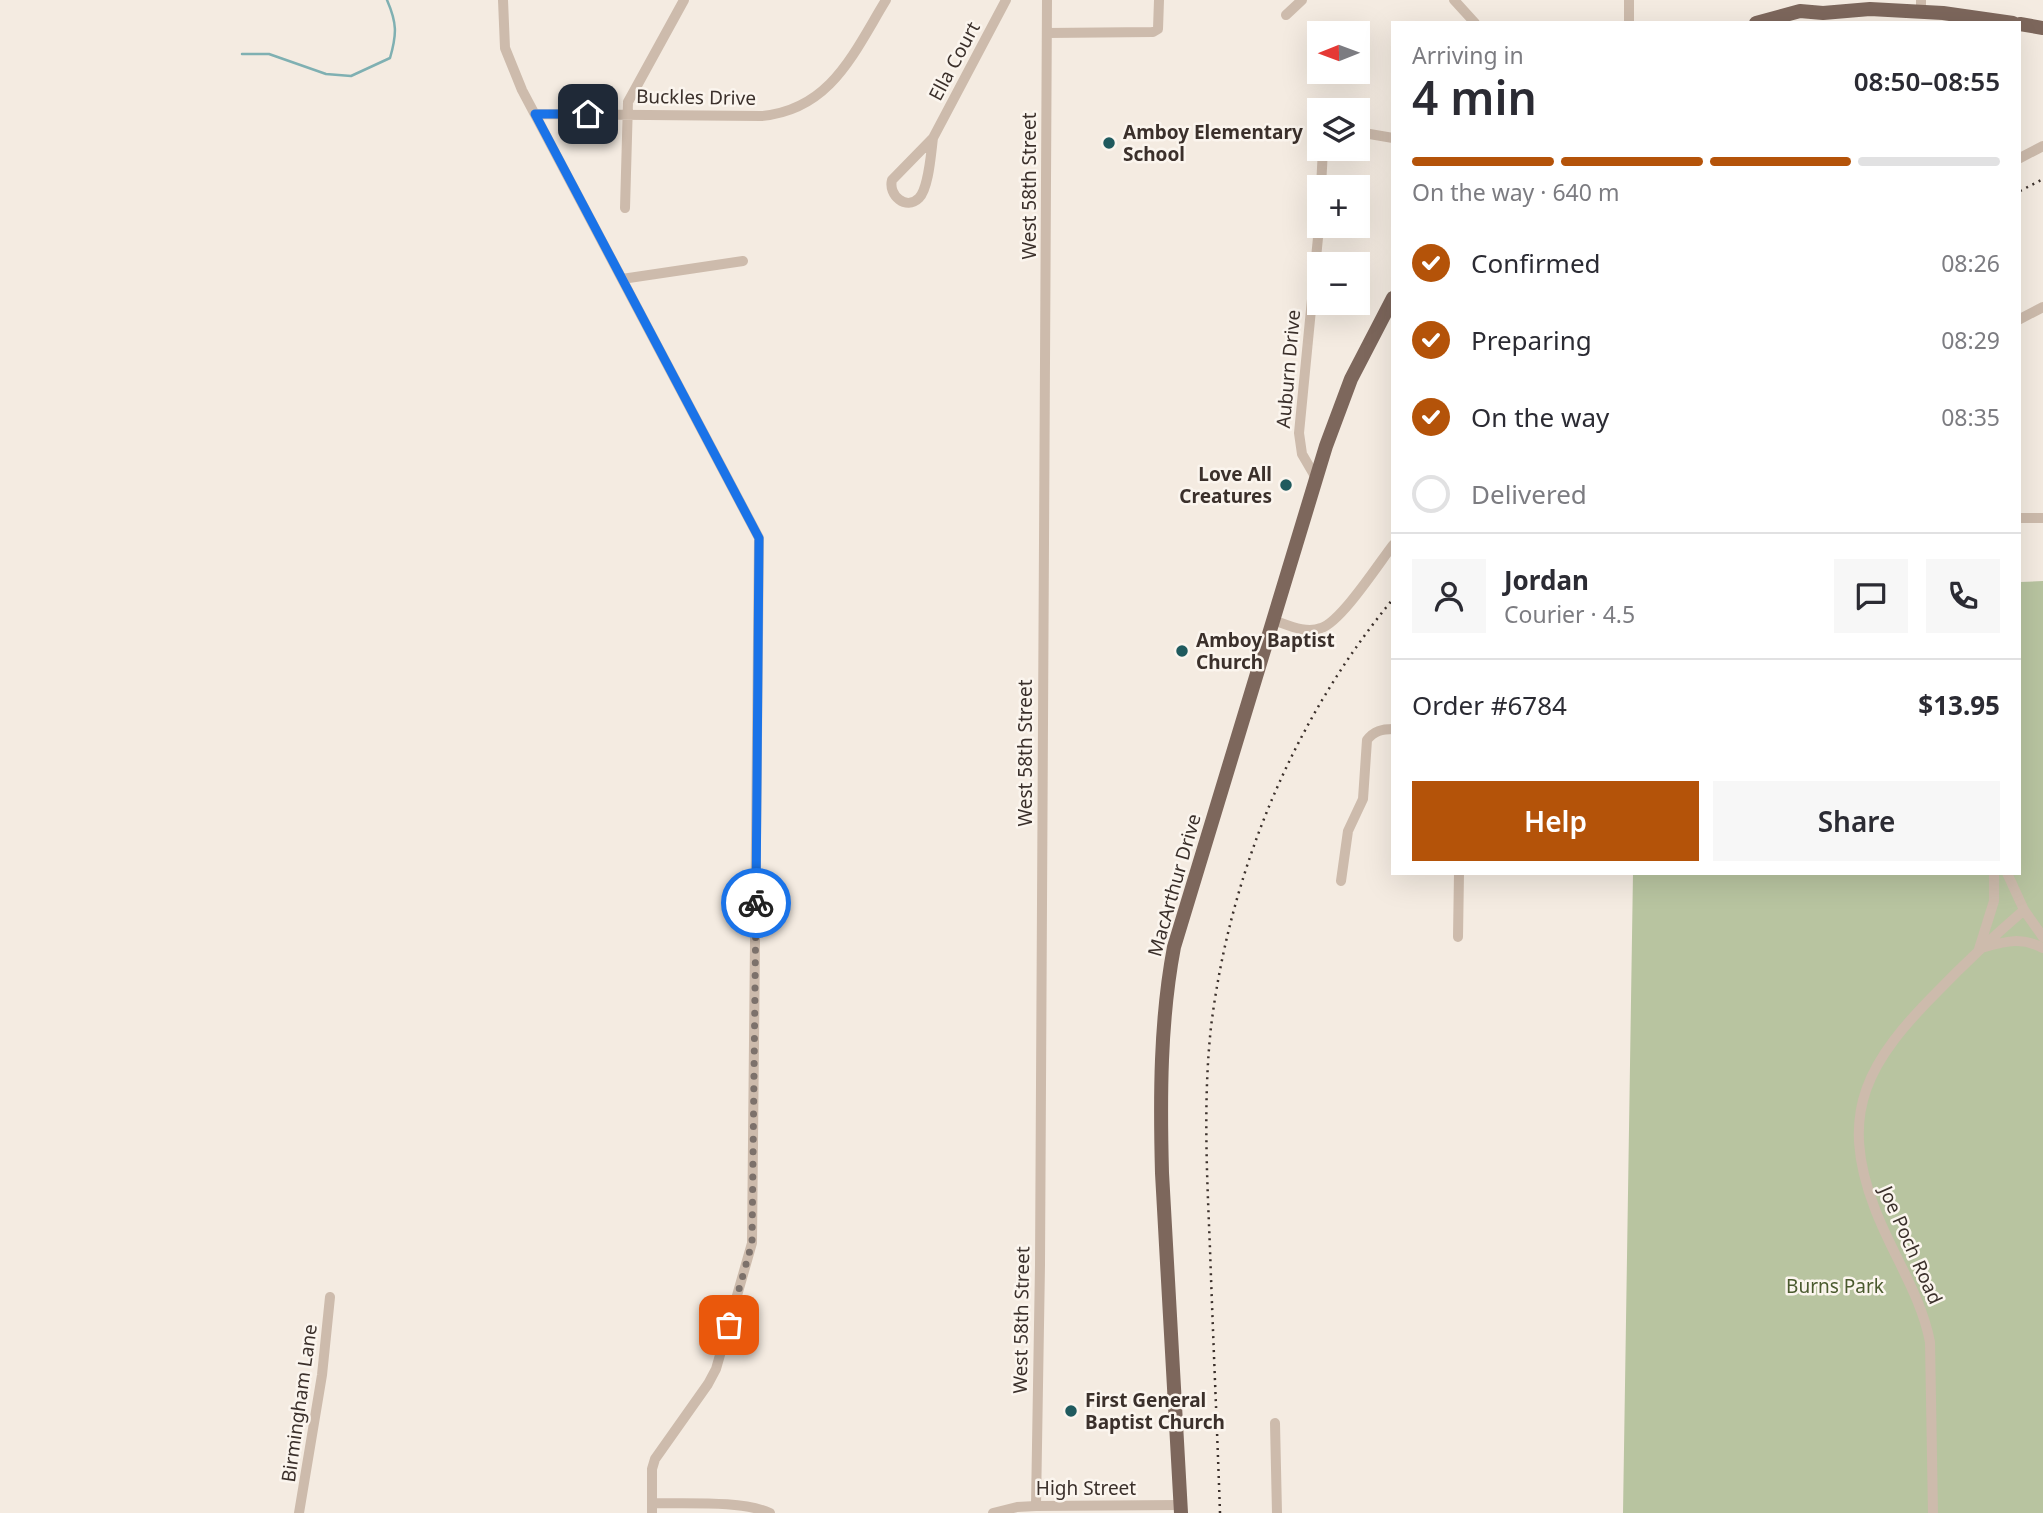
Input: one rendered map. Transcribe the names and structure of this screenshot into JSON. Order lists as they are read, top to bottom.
{
  "streets": {
    "main road": ["MacArthur Drive"],
    "street": [
      "Ella Court",
      "Buckles Drive",
      "West 58th Street",
      "Auburn Drive",
      "Joe Poch Road",
      "Birmingham Lane",
      "High Street"
    ]
  },
  "crossings": [
    ["West 58th Street", "High Street"],
    ["Auburn Drive", "MacArthur Drive"],
    ["MacArthur Drive", "High Street"]
  ],
  "parks": ["Burns Park"],
  "places": [
    "Amboy Elementary School",
    "Love All Creatures",
    "Amboy Baptist Church",
    "First General Baptist Church"
  ],
  "north": "left",
  "page": {
    "map_buttons": ["+", "−"],
    "heading": ["4 min", "Arriving in", "08:50–08:55"],
    "panel": [
      "Jordan",
      "Courier · 4.5",
      "Order #6784",
      "$13.95"
    ],
    "bar": "On the way · 640 m",
    "list": [
      ["Confirmed", "08:26"],
      ["Preparing", "08:29"],
      ["On the way", "08:35"],
      "Delivered"
    ],
    "buttons": ["Help", "Share"]
  }
}
